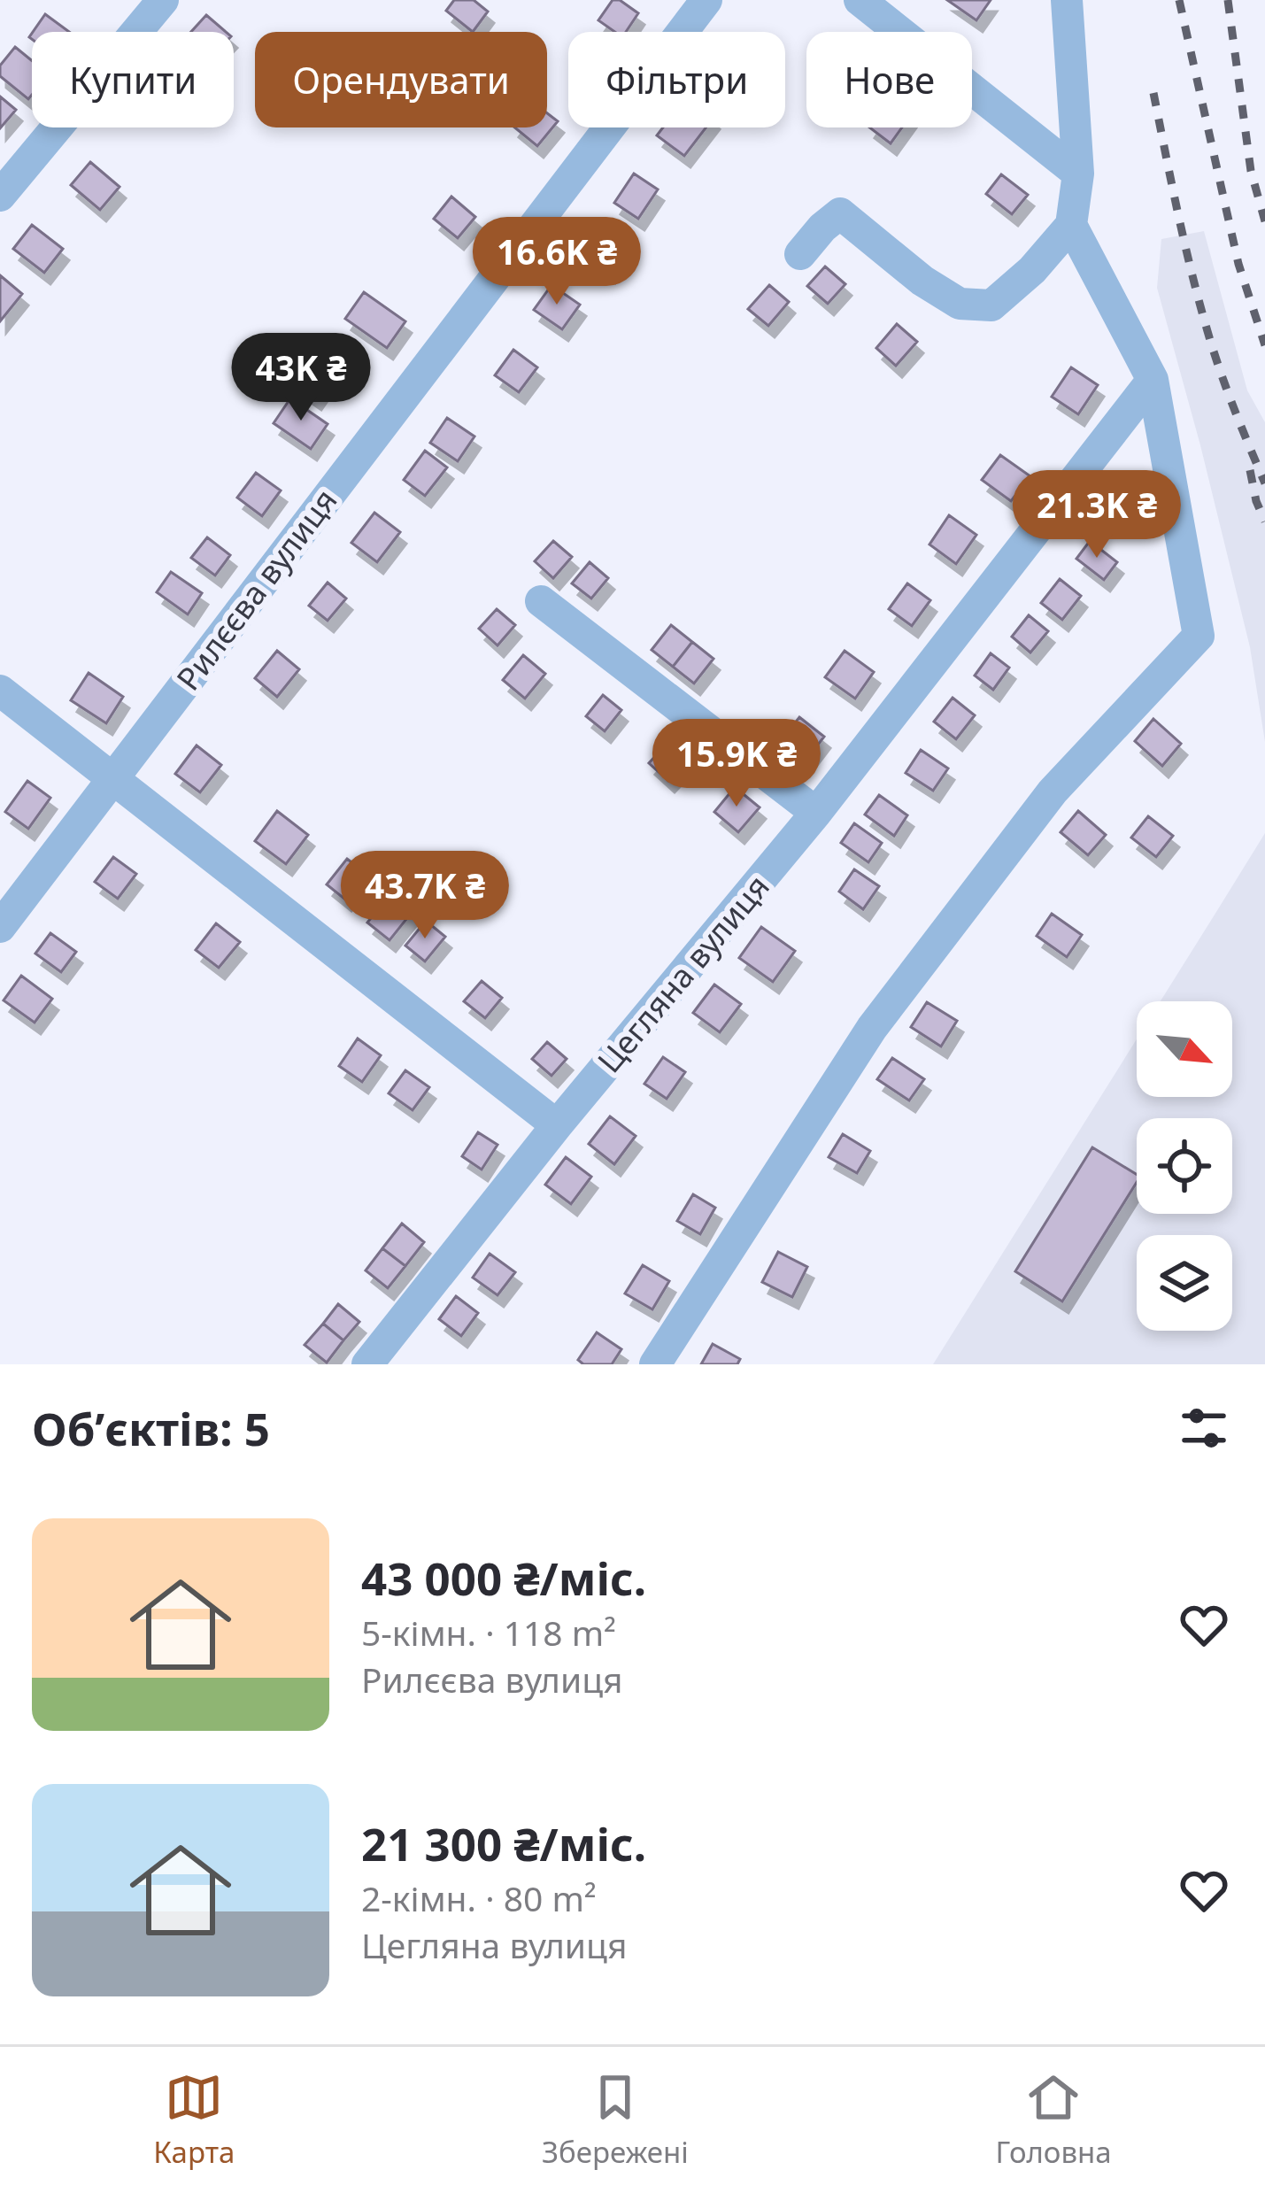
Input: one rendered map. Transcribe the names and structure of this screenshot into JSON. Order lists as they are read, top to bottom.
{
  "streets": {
    "street": ["Рилєєва вулиця", "Цегляна вулиця"]
  },
  "north": "bottom right",
  "page": {
    "chip": [
      "Купити",
      "Орендувати",
      "Фільтри",
      "Нове"
    ],
    "price": [
      "16.6K ₴",
      "43K ₴",
      "21.3K ₴",
      "15.9K ₴",
      "43.7K ₴"
    ],
    "heading": "Об’єктів: 5",
    "list": [
      {
        "name": "43 000 ₴/міс.",
        "note": "5-кімн. · 118 m² · Рилєєва вулиця"
      },
      {
        "name": "21 300 ₴/міс.",
        "note": "2-кімн. · 80 m² · Цегляна вулиця"
      }
    ],
    "tabs": ["Карта", "Збережені", "Головна"]
  }
}
